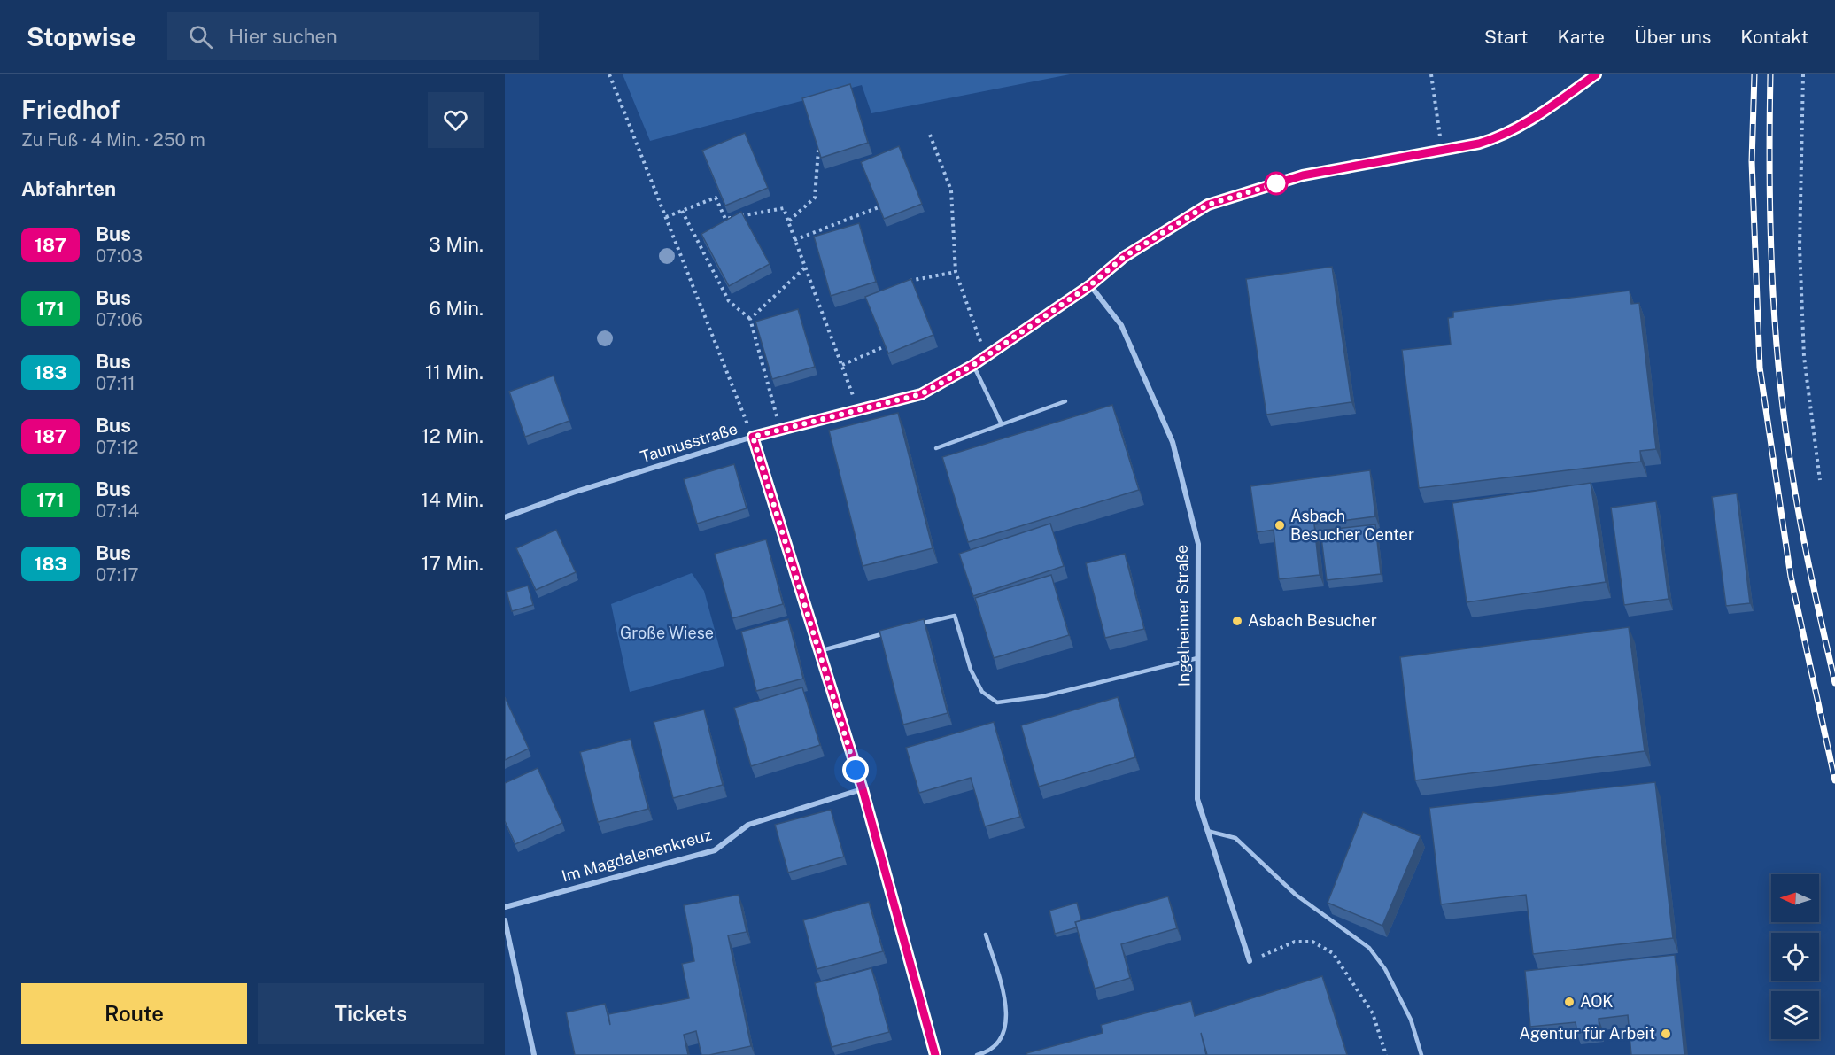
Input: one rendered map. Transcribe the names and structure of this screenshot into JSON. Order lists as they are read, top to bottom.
{
  "streets": {
    "street": ["Taunusstraße", "Ingelheimer Straße", "Im Magdalenenkreuz"]
  },
  "crossings": [
    ["Taunusstraße", "Ingelheimer Straße"]
  ],
  "parks": ["Große Wiese"],
  "places": [
    "Asbach Besucher Center",
    "Asbach Besucher",
    "AOK",
    "Agentur für Arbeit"
  ],
  "lines": ["bus line 187"],
  "north": "left",
  "page": {
    "header": "Stopwise",
    "search": "Hier suchen",
    "nav": [
      "Start",
      "Karte",
      "Über uns",
      "Kontakt"
    ],
    "heading": [
      ["Friedhof", "Zu Fuß · 4 Min. · 250 m"],
      "Abfahrten"
    ],
    "list": [
      {
        "mark": "187",
        "name": "Bus",
        "note": "07:03",
        "value": "3 Min."
      },
      {
        "mark": "171",
        "name": "Bus",
        "note": "07:06",
        "value": "6 Min."
      },
      {
        "mark": "183",
        "name": "Bus",
        "note": "07:11",
        "value": "11 Min."
      },
      {
        "mark": "187",
        "name": "Bus",
        "note": "07:12",
        "value": "12 Min."
      },
      {
        "mark": "171",
        "name": "Bus",
        "note": "07:14",
        "value": "14 Min."
      },
      {
        "mark": "183",
        "name": "Bus",
        "note": "07:17",
        "value": "17 Min."
      }
    ],
    "buttons": ["Route", "Tickets"]
  }
}
